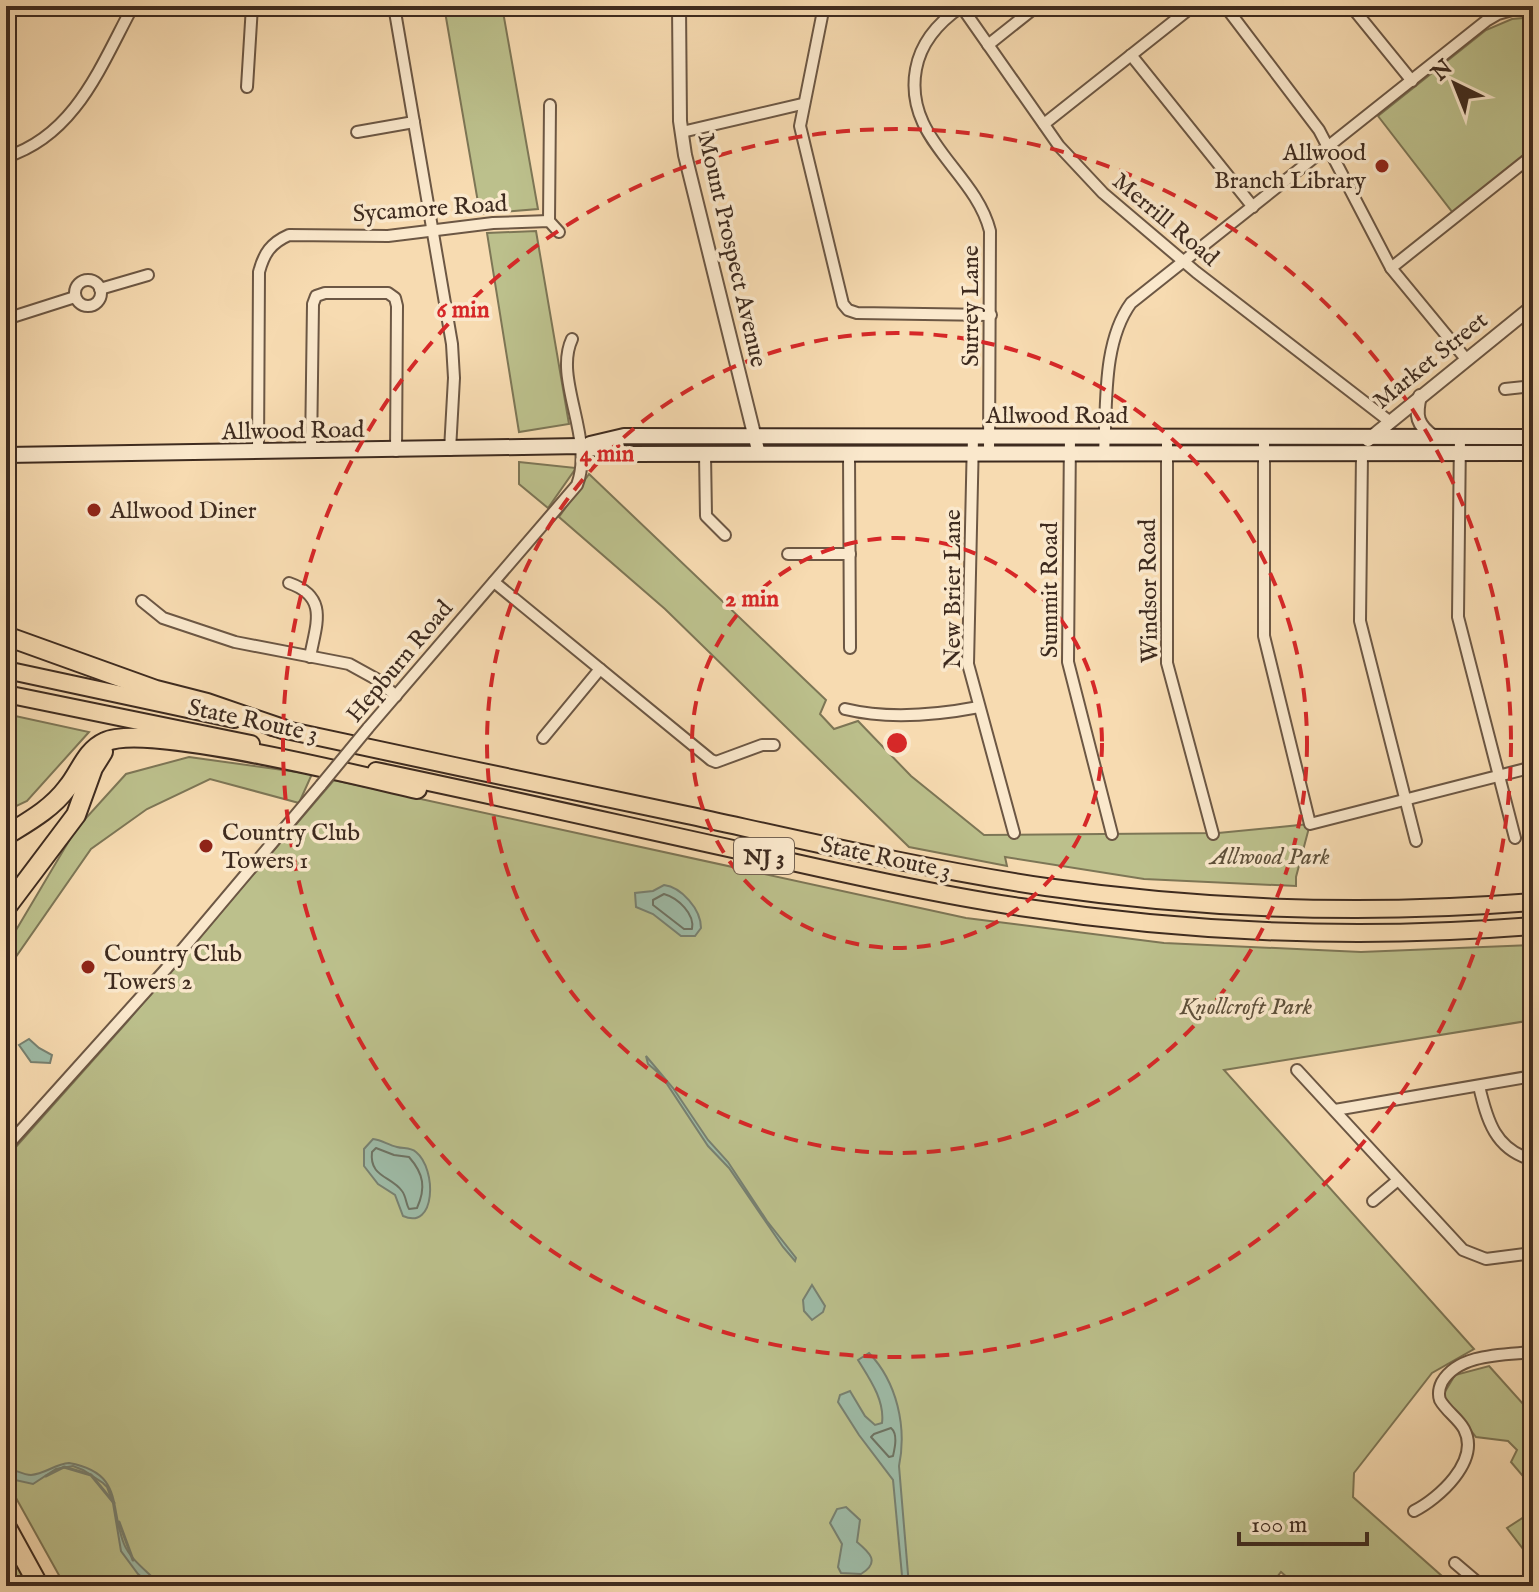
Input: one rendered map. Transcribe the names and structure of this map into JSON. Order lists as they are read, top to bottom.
{
  "streets": {
    "highway": ["State Route 3", "NJ 3"],
    "main road": ["Allwood Road"],
    "street": [
      "Sycamore Road",
      "Merrill Road",
      "Mount Prospect Avenue",
      "Surrey Lane",
      "Market Street",
      "New Brier Lane",
      "Summit Road",
      "Windsor Road",
      "Hepburn Road"
    ]
  },
  "crossings": [
    ["Sycamore Road", "Allwood Road"],
    ["Merrill Road", "Surrey Lane"],
    ["Merrill Road", "Market Street"],
    ["Mount Prospect Avenue", "Allwood Road"],
    ["Surrey Lane", "Allwood Road"],
    ["Surrey Lane", "New Brier Lane"],
    ["Market Street", "Allwood Road"],
    ["Allwood Road", "New Brier Lane"],
    ["Allwood Road", "Summit Road"],
    ["Allwood Road", "Windsor Road"],
    ["Allwood Road", "Hepburn Road"]
  ],
  "parks": ["Allwood Park", "Knollcroft Park"],
  "places": [
    "Allwood Branch Library",
    "Allwood Diner",
    "Country Club Towers 1",
    "Country Club Towers 2"
  ],
  "scale_bar": "100 m",
  "north": "top left",
  "rings": ["6 min", "4 min", "2 min"]
}
